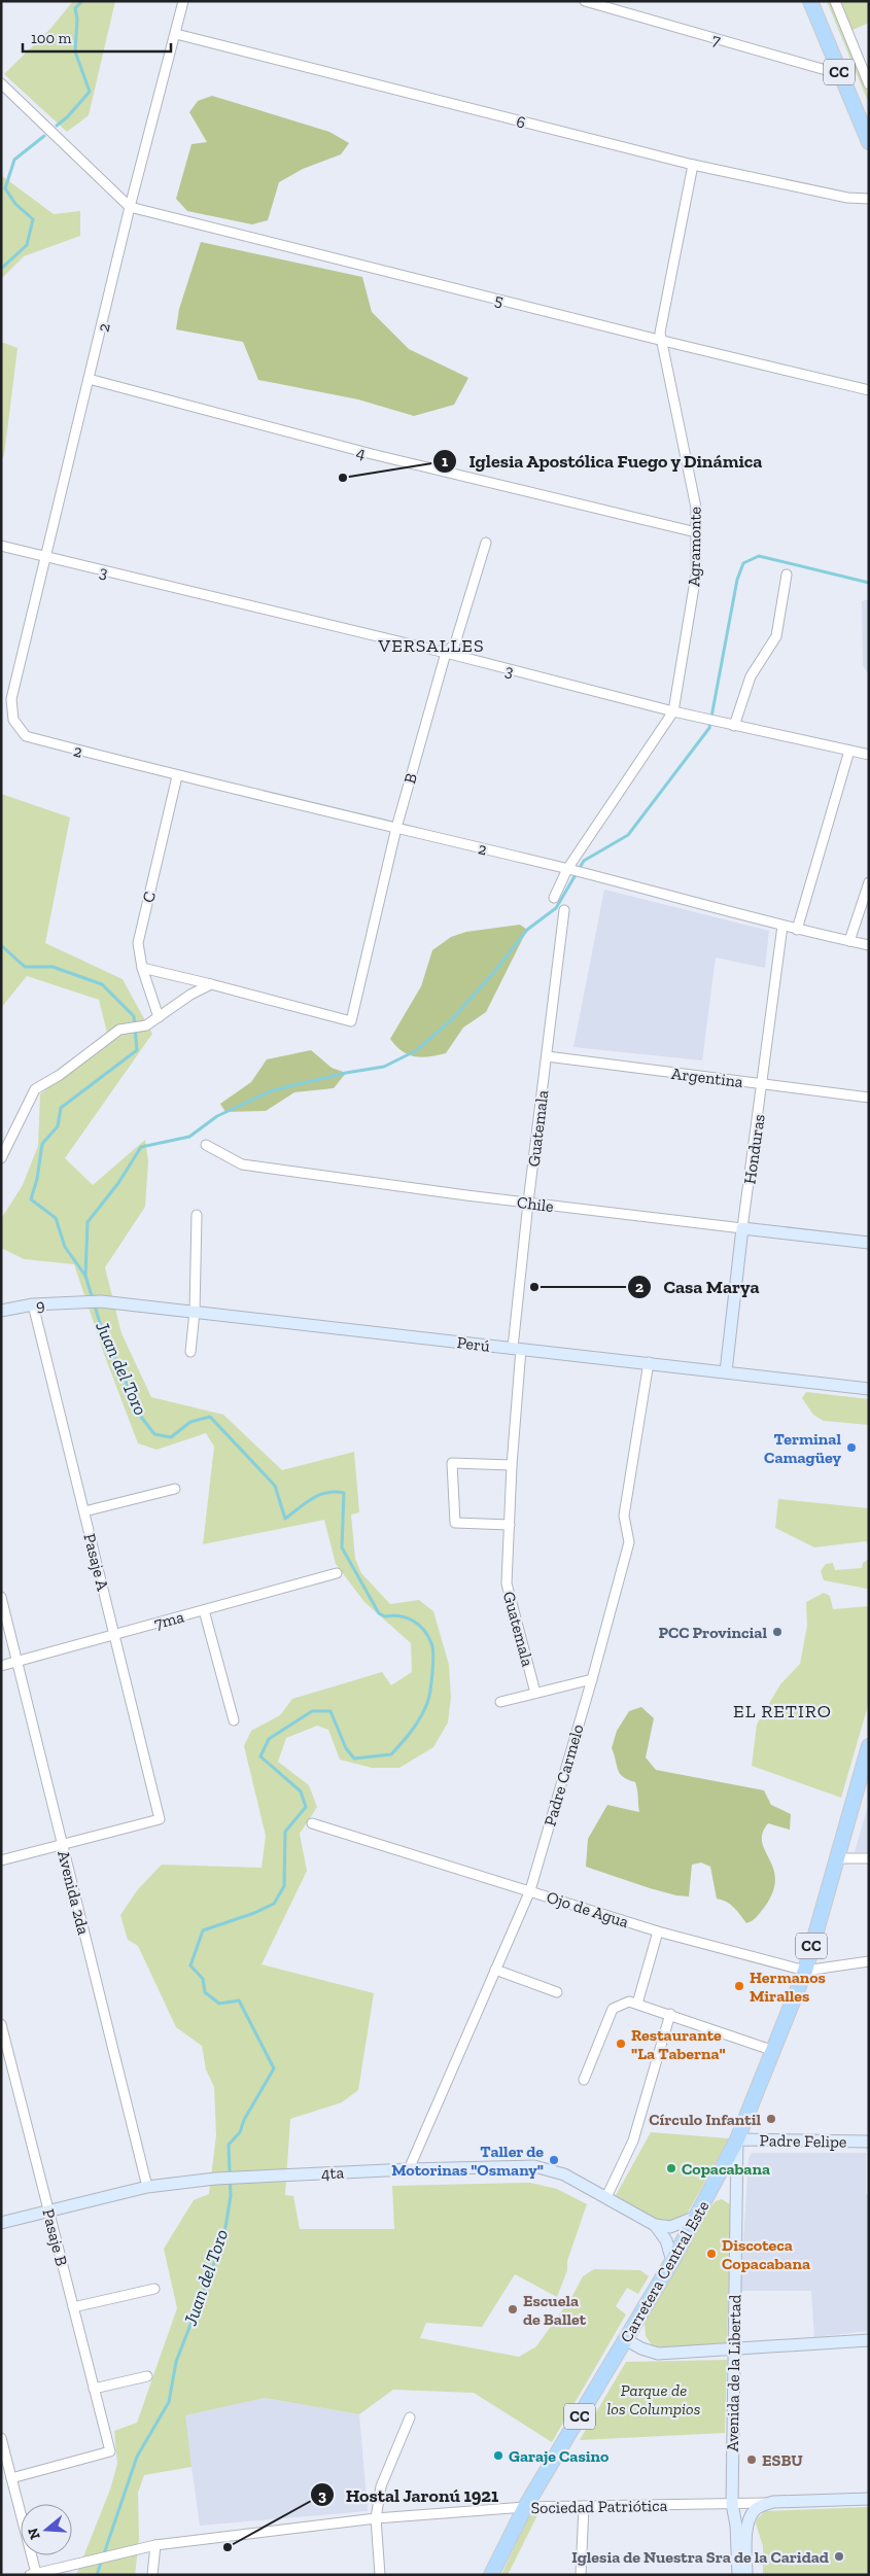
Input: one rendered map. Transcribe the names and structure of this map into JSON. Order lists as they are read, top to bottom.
{
  "streets": {
    "main road": ["CC", "Carretera Central Este"],
    "street": [
      "7",
      "6",
      "5",
      "2",
      "4",
      "Agramonte",
      "3",
      "B",
      "C",
      "Argentina",
      "Guatemala",
      "Honduras",
      "Chile",
      "9",
      "Perú",
      "Pasaje A",
      "7ma",
      "Padre Carmelo",
      "Avenida 2da",
      "Ojo de Agua",
      "Padre Felipe",
      "4ta",
      "Pasaje B",
      "Avenida de la Libertad",
      "Sociedad Patriótica"
    ]
  },
  "crossings": [
    ["7", "CC"],
    ["6", "2"],
    ["6", "Agramonte"],
    ["5", "2"],
    ["5", "Agramonte"],
    ["2", "4"],
    ["2", "Agramonte"],
    ["2", "3"],
    ["2", "B"],
    ["2", "C"],
    ["2", "Honduras"],
    ["4", "Agramonte"],
    ["Agramonte", "3"],
    ["3", "B"],
    ["Argentina", "Guatemala"],
    ["Argentina", "Honduras"],
    ["Guatemala", "Chile"],
    ["Guatemala", "Perú"],
    ["Honduras", "Chile"],
    ["Honduras", "Perú"],
    ["9", "Perú"],
    ["9", "Pasaje A"],
    ["Perú", "Padre Carmelo"],
    ["Pasaje A", "7ma"],
    ["Pasaje A", "Avenida 2da"],
    ["7ma", "Avenida 2da"],
    ["Padre Carmelo", "Ojo de Agua"],
    ["Padre Carmelo", "4ta"],
    ["Avenida 2da", "4ta"],
    ["Ojo de Agua", "Carretera Central Este"],
    ["Padre Felipe", "Carretera Central Este"],
    ["Padre Felipe", "Avenida de la Libertad"],
    ["4ta", "Pasaje B"],
    ["4ta", "Carretera Central Este"],
    ["Carretera Central Este", "Avenida de la Libertad"],
    ["Carretera Central Este", "Sociedad Patriótica"],
    ["Avenida de la Libertad", "Sociedad Patriótica"]
  ],
  "districts": ["VERSALLES", "EL RETIRO"],
  "water": ["Juan del Toro"],
  "parks": ["Parque de los Columpios"],
  "places": [
    "Iglesia Apostólica Fuego y Dinámica",
    "Casa Marya",
    "Terminal Camagüey",
    "PCC Provincial",
    "Hermanos Miralles",
    "Restaurante \"La Taberna\"",
    "Círculo Infantil",
    "Taller de Motorinas \"Osmany\"",
    "Copacabana",
    "Discoteca Copacabana",
    "Escuela de Ballet",
    "Garaje Casino",
    "ESBU",
    "Hostal Jaronú 1921",
    "Iglesia de Nuestra Sra de la Caridad"
  ],
  "scale_bar": "100 m",
  "north": "left"
}
